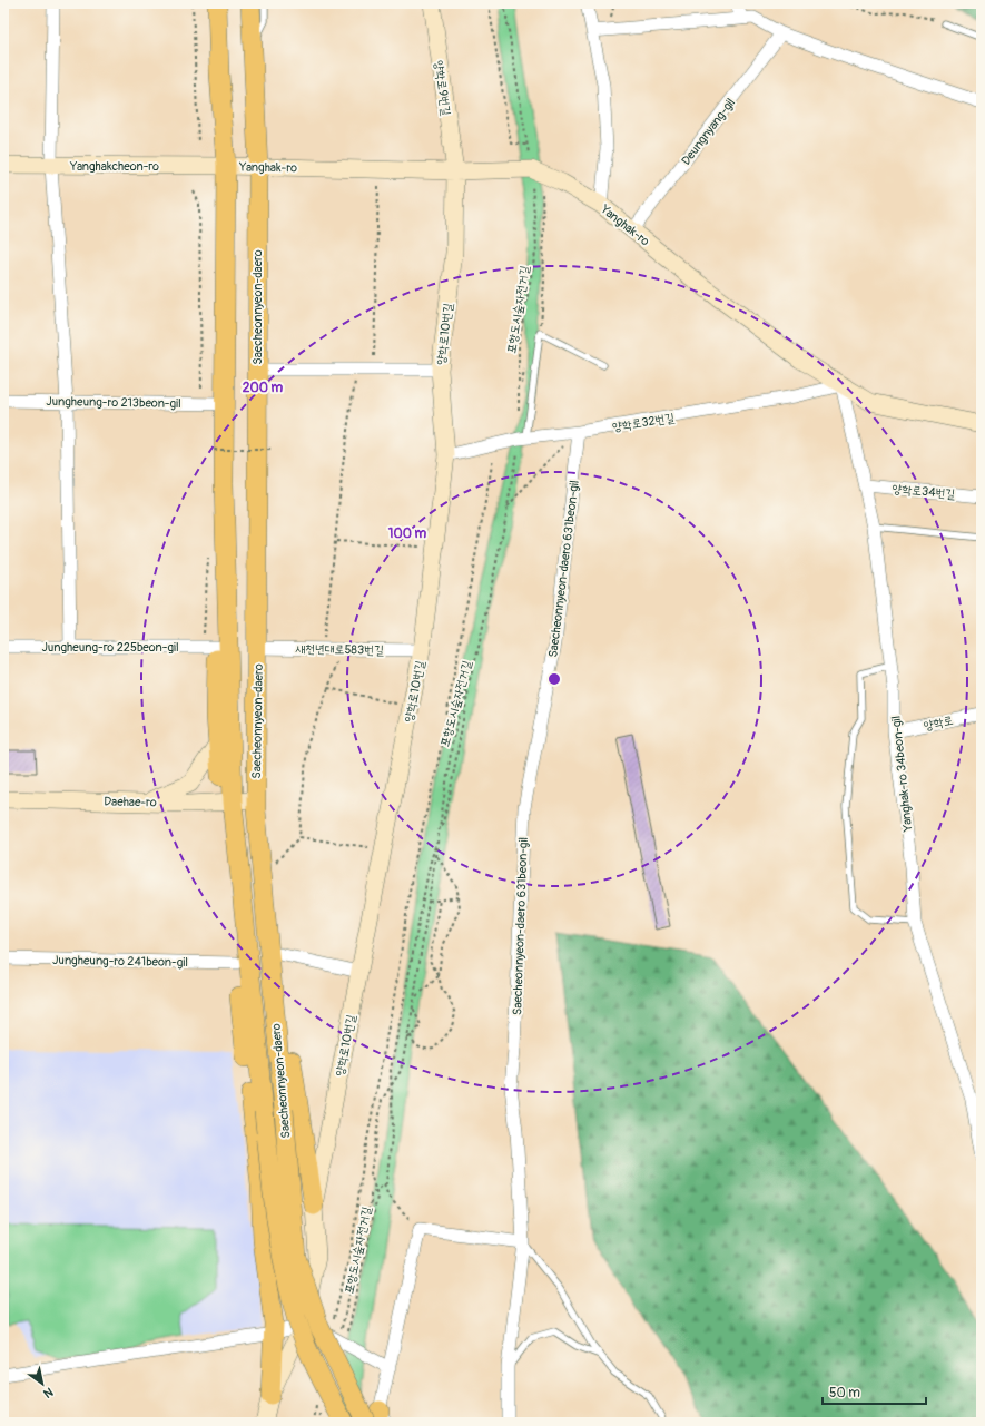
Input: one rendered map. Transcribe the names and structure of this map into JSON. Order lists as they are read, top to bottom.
{
  "streets": {
    "main road": [
      "양학로9번길",
      "Yanghakcheon-ro",
      "Yanghak-ro",
      "Saecheonnyeon-daero",
      "양학로10번길",
      "Daehae-ro"
    ],
    "street": [
      "Deungnyang-gil",
      "Jungheung-ro 213beon-gil",
      "양학로32번길",
      "양학로34번길",
      "Saecheonnyeon-daero 631beon-gil",
      "Jungheung-ro 225beon-gil",
      "새천년대로583번길",
      "양학로",
      "Yanghak-ro 34beon-gil",
      "Jungheung-ro 241beon-gil"
    ],
    "path": ["포항도시숲자전거길"]
  },
  "crossings": [
    ["양학로9번길", "Yanghak-ro"],
    ["양학로9번길", "양학로10번길"],
    ["Deungnyang-gil", "Yanghak-ro"],
    ["Yanghakcheon-ro", "Yanghak-ro"],
    ["Yanghakcheon-ro", "Saecheonnyeon-daero"],
    ["Yanghak-ro", "Saecheonnyeon-daero"],
    ["Yanghak-ro", "포항도시숲자전거길"],
    ["Yanghak-ro", "양학로10번길"],
    ["Yanghak-ro", "양학로32번길"],
    ["Yanghak-ro", "Yanghak-ro 34beon-gil"],
    ["Saecheonnyeon-daero", "Jungheung-ro 213beon-gil"],
    ["Saecheonnyeon-daero", "새천년대로583번길"],
    ["Saecheonnyeon-daero", "Daehae-ro"],
    ["포항도시숲자전거길", "양학로32번길"],
    ["양학로10번길", "양학로32번길"],
    ["양학로10번길", "새천년대로583번길"],
    ["양학로32번길", "Saecheonnyeon-daero 631beon-gil"],
    ["양학로32번길", "Yanghak-ro 34beon-gil"],
    ["양학로34번길", "Yanghak-ro 34beon-gil"],
    ["양학로", "Yanghak-ro 34beon-gil"]
  ],
  "scale_bar": "50 m",
  "north": "bottom right",
  "rings": ["200 m", "100 m"]
}
